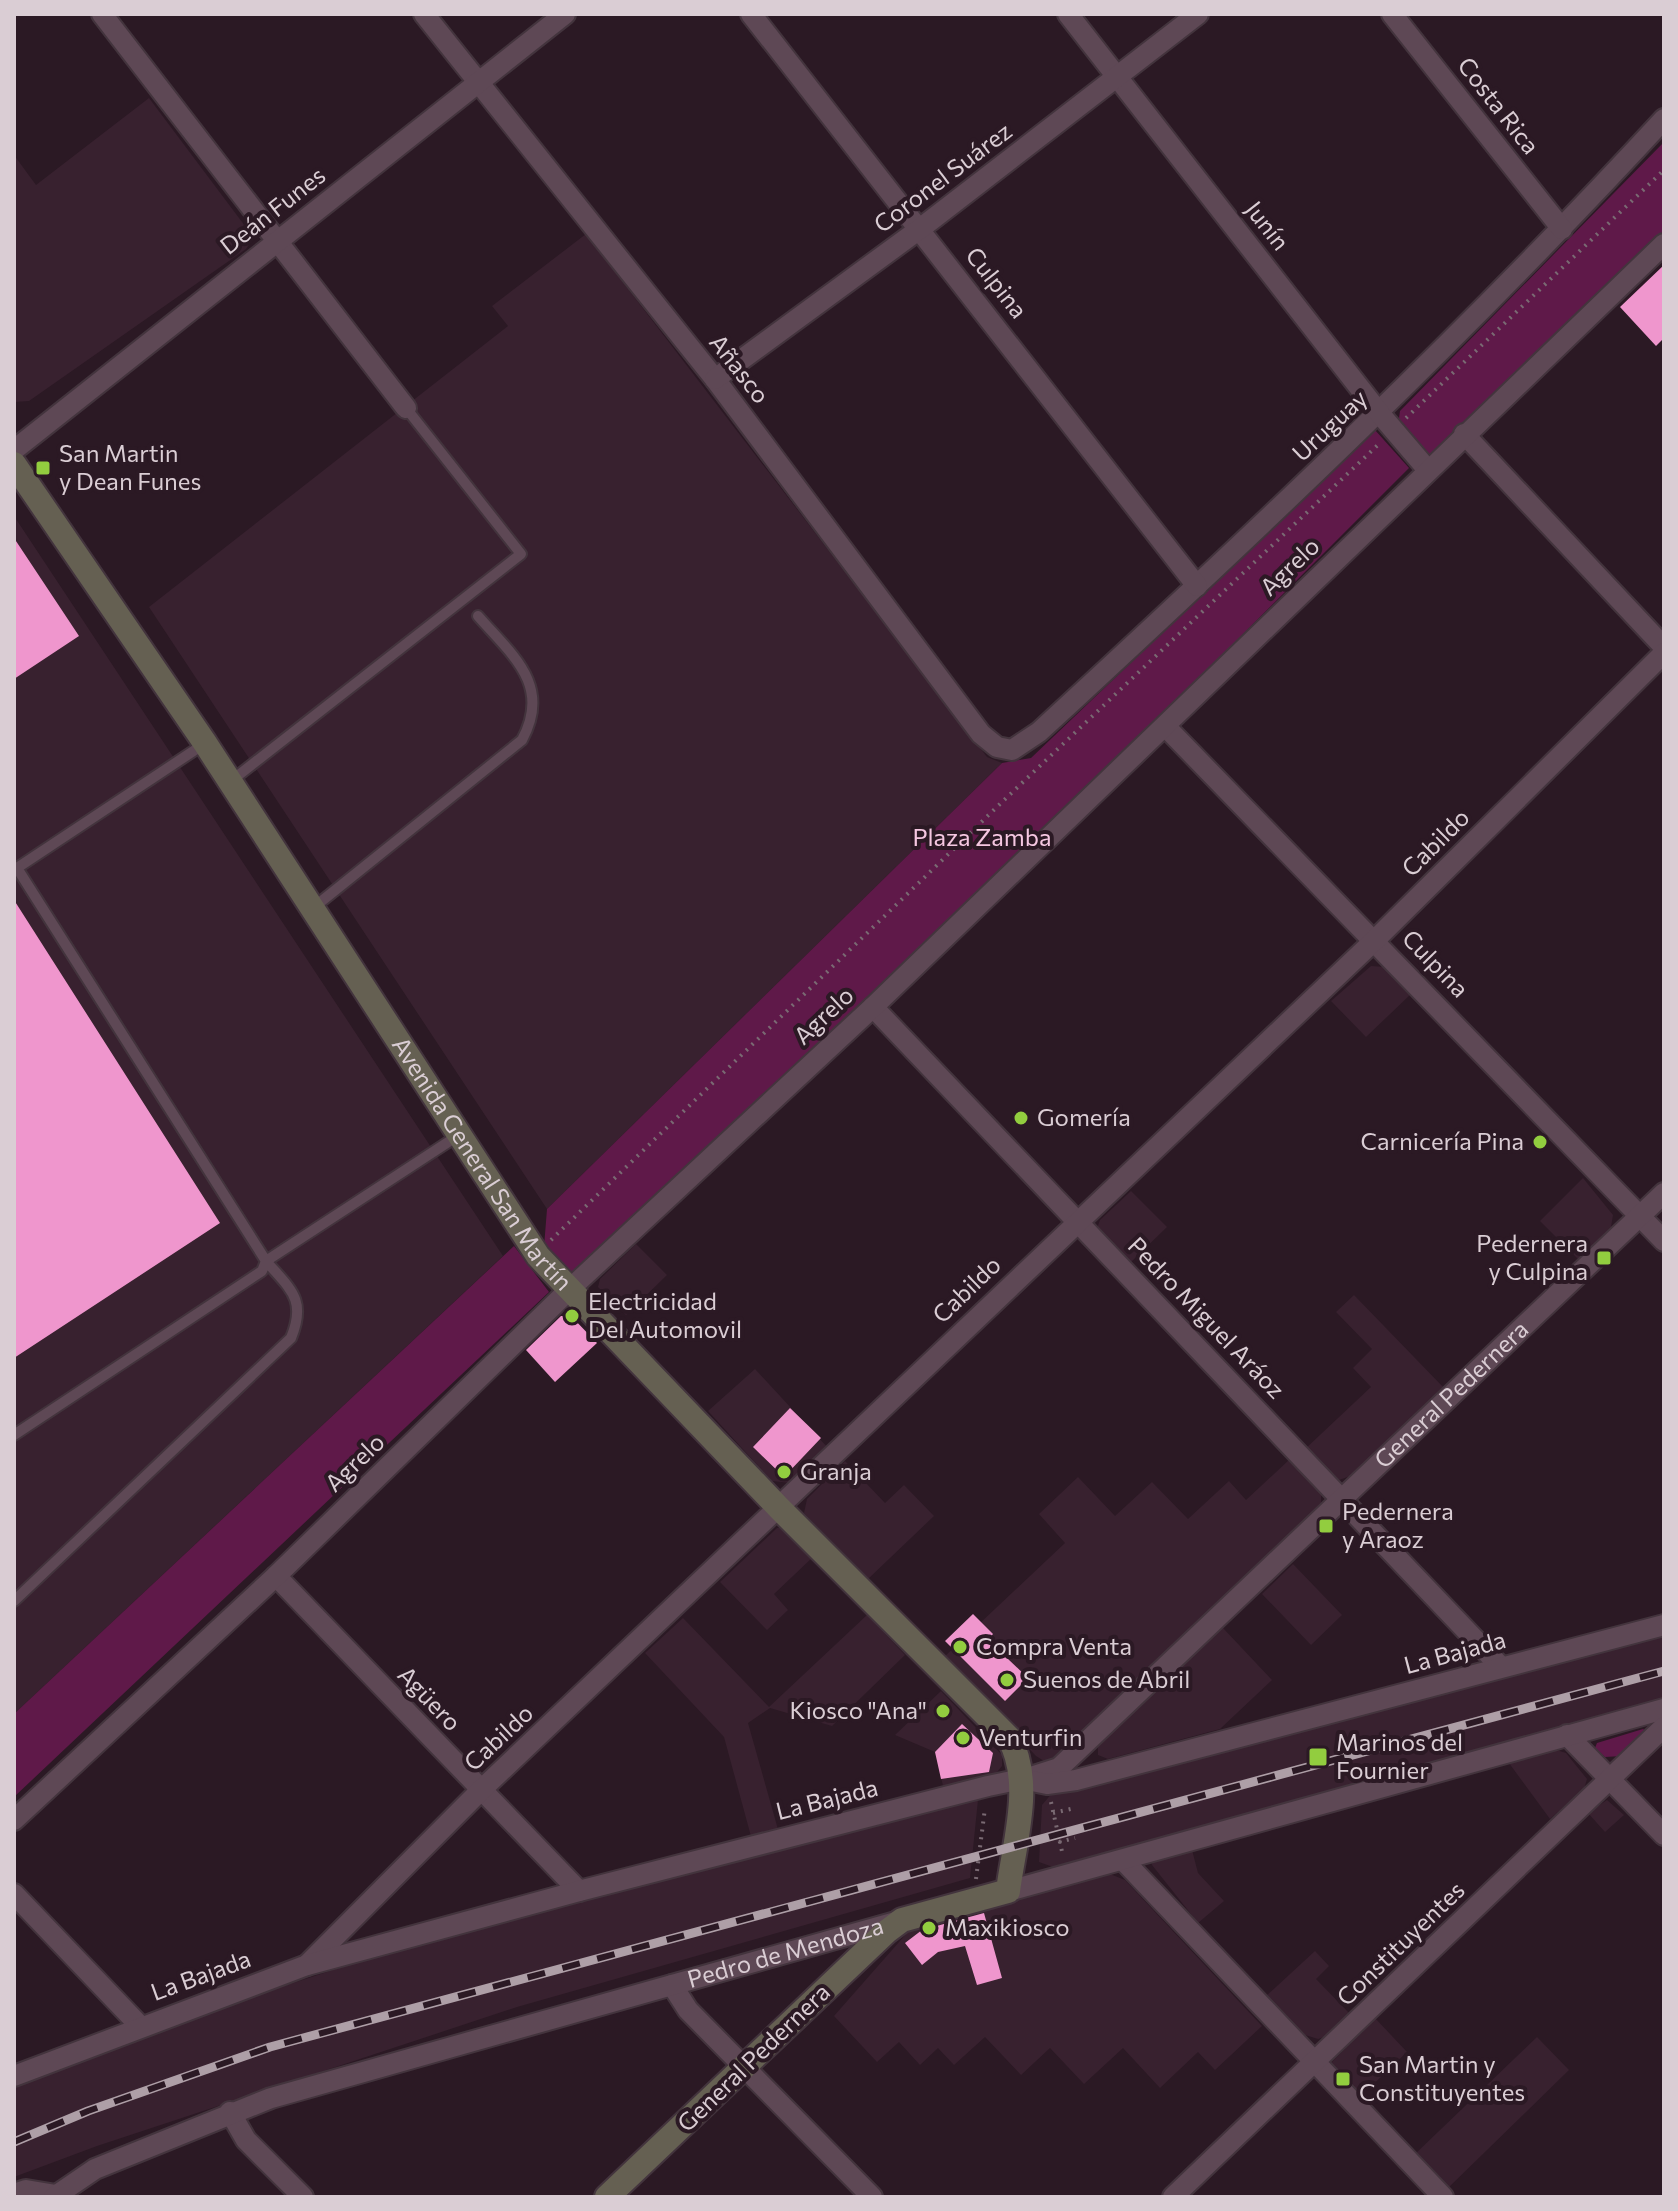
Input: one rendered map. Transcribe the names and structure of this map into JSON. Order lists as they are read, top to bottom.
{
  "streets": {
    "street": [
      "Costa Rica",
      "Coronel Suárez",
      "Deán Funes",
      "Junín",
      "Culpina",
      "Añasco",
      "Uruguay",
      "Agrelo",
      "Cabildo",
      "Avenida General San Martín",
      "Pedro Miguel Aráoz",
      "General Pedernera",
      "La Bajada",
      "Agüero",
      "Constituyentes",
      "Pedro de Mendoza"
    ]
  },
  "crossings": [
    ["Costa Rica", "Uruguay"],
    ["Coronel Suárez", "Junín"],
    ["Coronel Suárez", "Culpina"],
    ["Coronel Suárez", "Añasco"],
    ["Deán Funes", "Añasco"],
    ["Junín", "Uruguay"],
    ["Junín", "Agrelo"],
    ["Culpina", "Uruguay"],
    ["Culpina", "Agrelo"],
    ["Culpina", "Cabildo"],
    ["Culpina", "General Pedernera"],
    ["Añasco", "Uruguay"],
    ["Agrelo", "Avenida General San Martín"],
    ["Agrelo", "Pedro Miguel Aráoz"],
    ["Agrelo", "Agüero"],
    ["Cabildo", "Avenida General San Martín"],
    ["Cabildo", "Pedro Miguel Aráoz"],
    ["Cabildo", "La Bajada"],
    ["Cabildo", "Agüero"],
    ["Avenida General San Martín", "General Pedernera"],
    ["Avenida General San Martín", "La Bajada"],
    ["Avenida General San Martín", "Pedro de Mendoza"],
    ["Pedro Miguel Aráoz", "General Pedernera"],
    ["Pedro Miguel Aráoz", "La Bajada"],
    ["General Pedernera", "La Bajada"],
    ["General Pedernera", "Pedro de Mendoza"],
    ["La Bajada", "Agüero"]
  ],
  "parks": ["Plaza Zamba"],
  "places": {
    "transit": [
      "San Martin y Dean Funes",
      "Pedernera y Culpina",
      "Pedernera y Araoz",
      "Marinos del Fournier",
      "San Martin y Constituyentes"
    ],
    "other": [
      "Gomería",
      "Carnicería Pina",
      "Electricidad Del Automovil",
      "Granja",
      "Compra Venta",
      "Suenos de Abril",
      "Kiosco \"Ana\"",
      "Venturfin",
      "Maxikiosco"
    ]
  }
}
